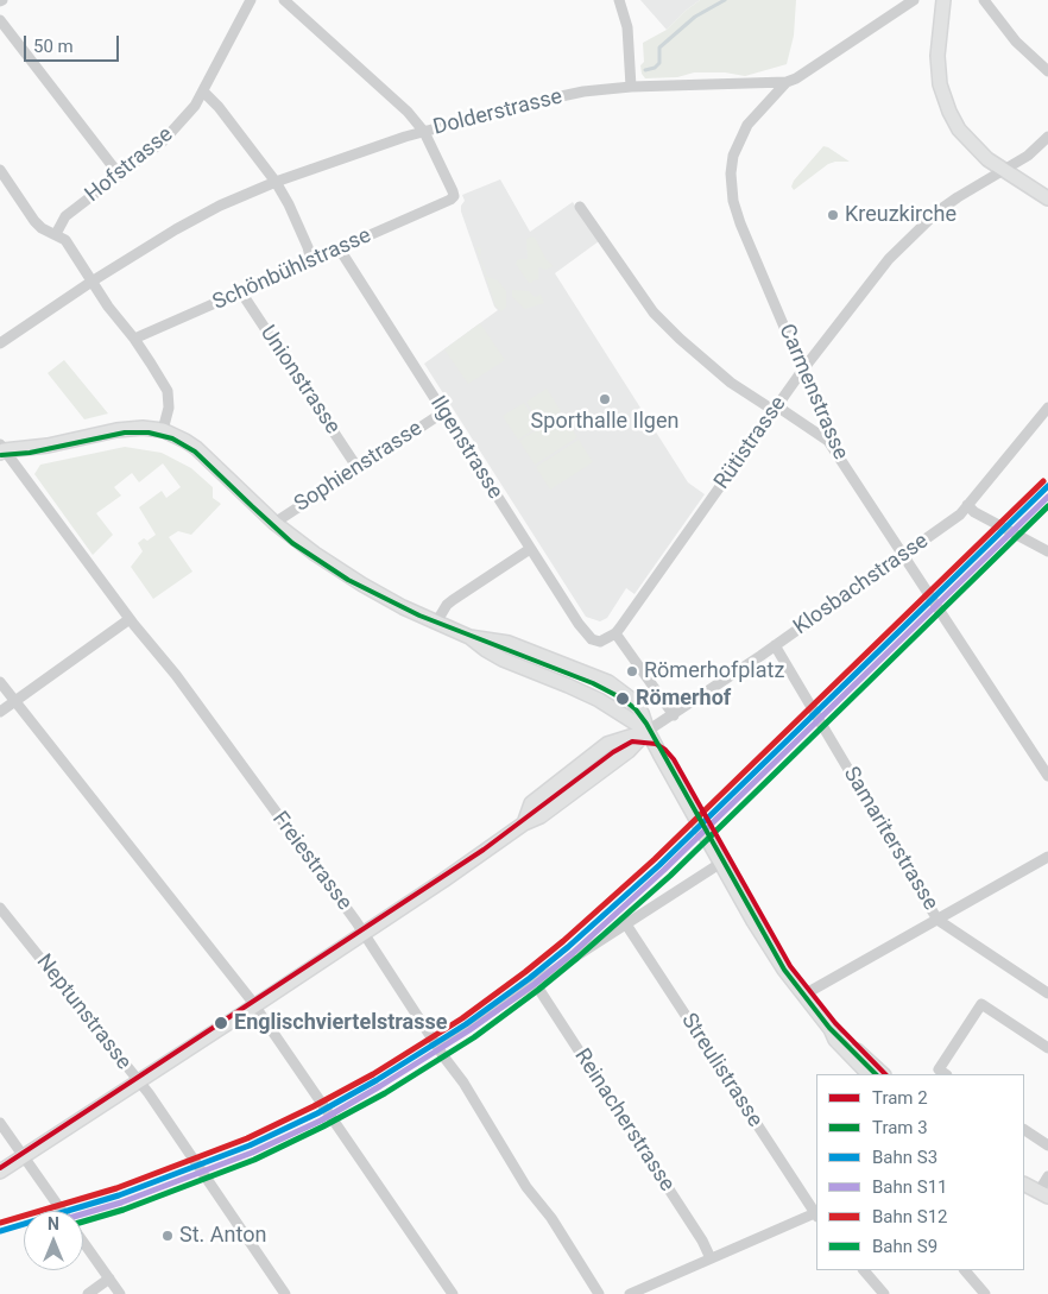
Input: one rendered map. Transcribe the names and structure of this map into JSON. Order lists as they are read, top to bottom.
{
  "streets": {
    "main road": ["Klosbachstrasse"],
    "street": [
      "Dolderstrasse",
      "Hofstrasse",
      "Schönbühlstrasse",
      "Unionstrasse",
      "Carmenstrasse",
      "Rütistrasse",
      "Ilgenstrasse",
      "Sophienstrasse",
      "Samariterstrasse",
      "Freiestrasse",
      "Neptunstrasse",
      "Streulistrasse",
      "Reinacherstrasse"
    ]
  },
  "crossings": [
    ["Dolderstrasse", "Schönbühlstrasse"],
    ["Dolderstrasse", "Carmenstrasse"],
    ["Schönbühlstrasse", "Unionstrasse"],
    ["Schönbühlstrasse", "Ilgenstrasse"],
    ["Unionstrasse", "Sophienstrasse"],
    ["Carmenstrasse", "Rütistrasse"],
    ["Carmenstrasse", "Klosbachstrasse"],
    ["Rütistrasse", "Ilgenstrasse"],
    ["Ilgenstrasse", "Sophienstrasse"],
    ["Klosbachstrasse", "Samariterstrasse"],
    ["Klosbachstrasse", "Freiestrasse"],
    ["Klosbachstrasse", "Neptunstrasse"]
  ],
  "places": [
    "Kreuzkirche",
    "Sporthalle Ilgen",
    "Römerhofplatz",
    "Römerhof",
    "Englischviertelstrasse",
    "St. Anton"
  ],
  "lines": [
    "tram line 3",
    "rail line S12",
    "rail line S3",
    "rail line S11",
    "rail line S9",
    "tram line 2"
  ],
  "legend": [
    "Tram 2",
    "Tram 3",
    "Bahn S3",
    "Bahn S11",
    "Bahn S12",
    "Bahn S9"
  ],
  "scale_bar": "50 m",
  "north": "top"
}
